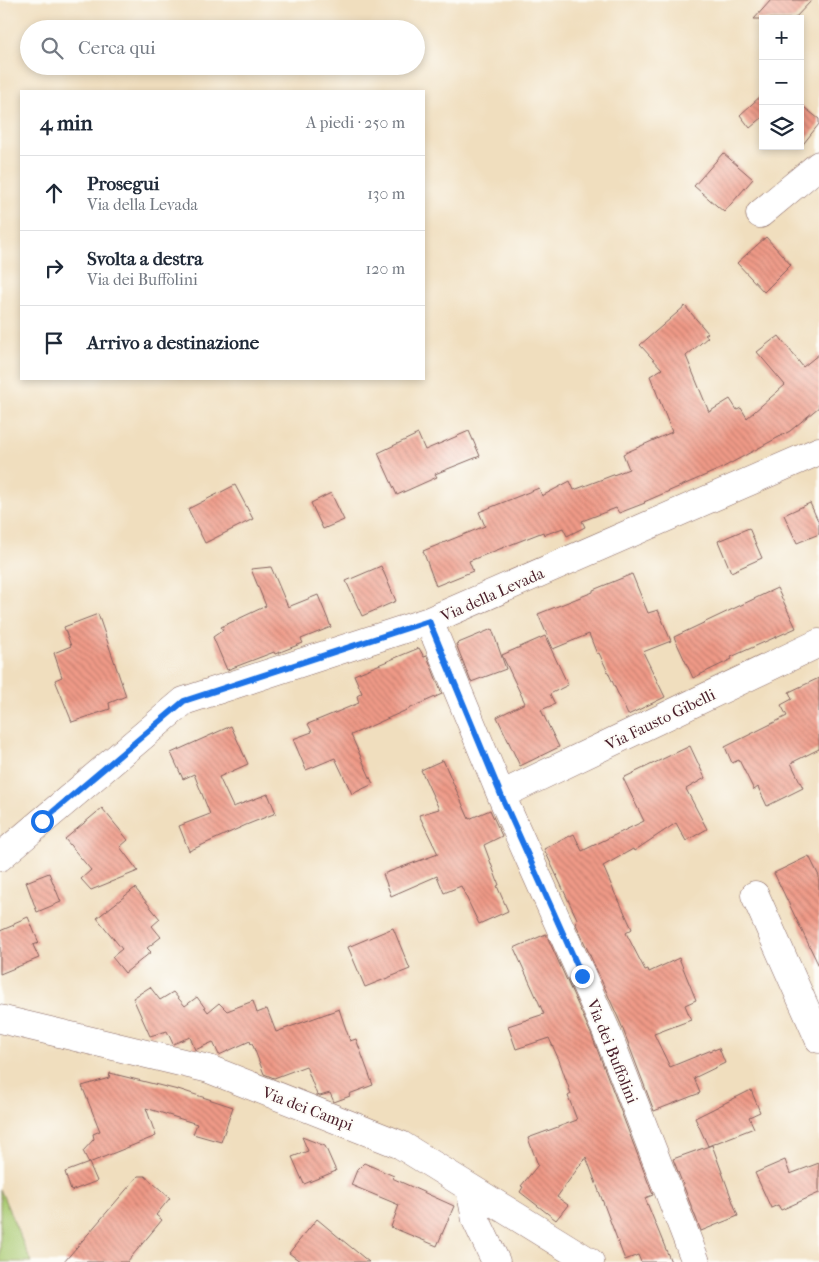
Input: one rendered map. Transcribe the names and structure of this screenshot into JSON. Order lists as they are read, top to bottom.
{
  "streets": {
    "street": [
      "Via della Levada",
      "Via Fausto Gibelli",
      "Via dei Buffolini",
      "Via dei Campi"
    ]
  },
  "crossings": [
    ["Via della Levada", "Via dei Buffolini"],
    ["Via Fausto Gibelli", "Via dei Buffolini"]
  ],
  "page": {
    "map_buttons": ["+", "−"],
    "search": "Cerca qui",
    "heading": ["4 min", "A piedi · 250 m"],
    "list": [
      ["Prosegui", "Via della Levada", "130 m"],
      ["Svolta a destra", "Via dei Buffolini", "120 m"],
      "Arrivo a destinazione"
    ]
  }
}
